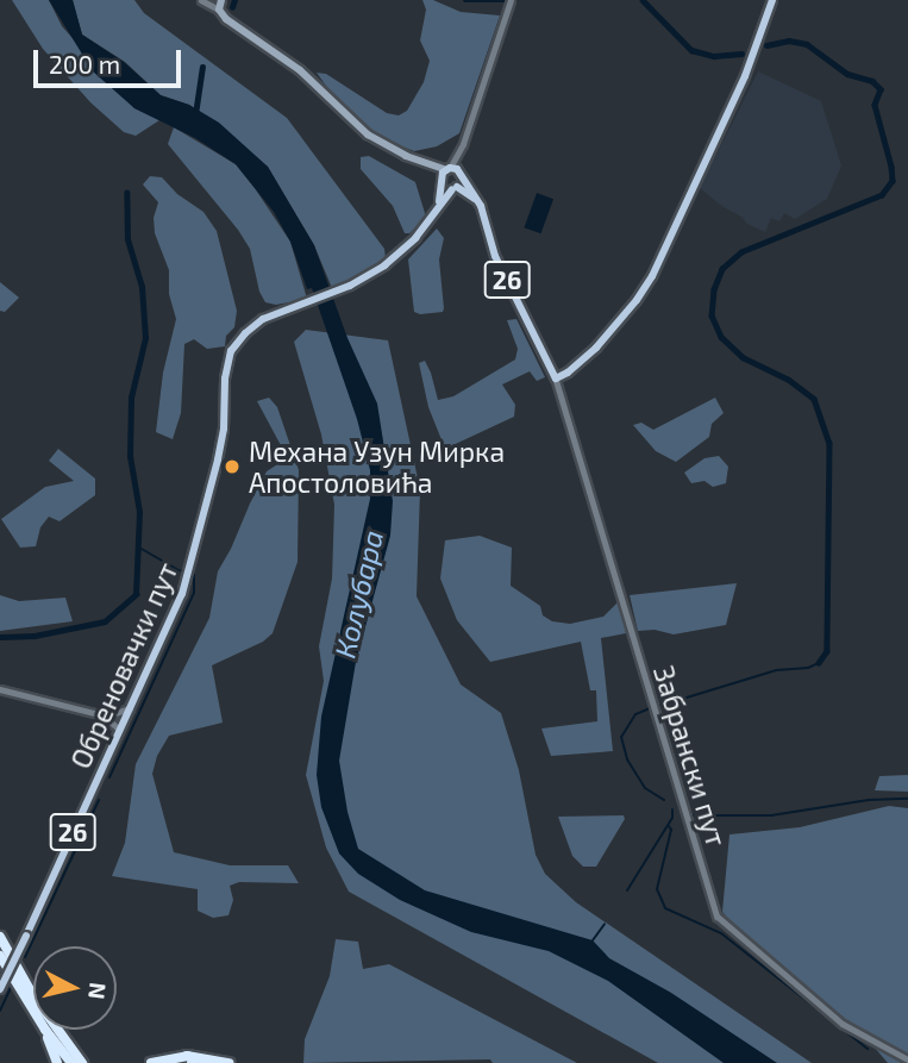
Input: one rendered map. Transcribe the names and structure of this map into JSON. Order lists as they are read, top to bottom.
{
  "streets": {
    "main road": ["26", "Обреновачки пут"],
    "street": ["Забрански пут"]
  },
  "crossings": [
    ["26", "Обреновачки пут"],
    ["26", "Забрански пут"]
  ],
  "water": ["Колубара"],
  "places": ["Механа Узун Мирка Апостоловића"],
  "scale_bar": "200 m",
  "north": "right"
}
